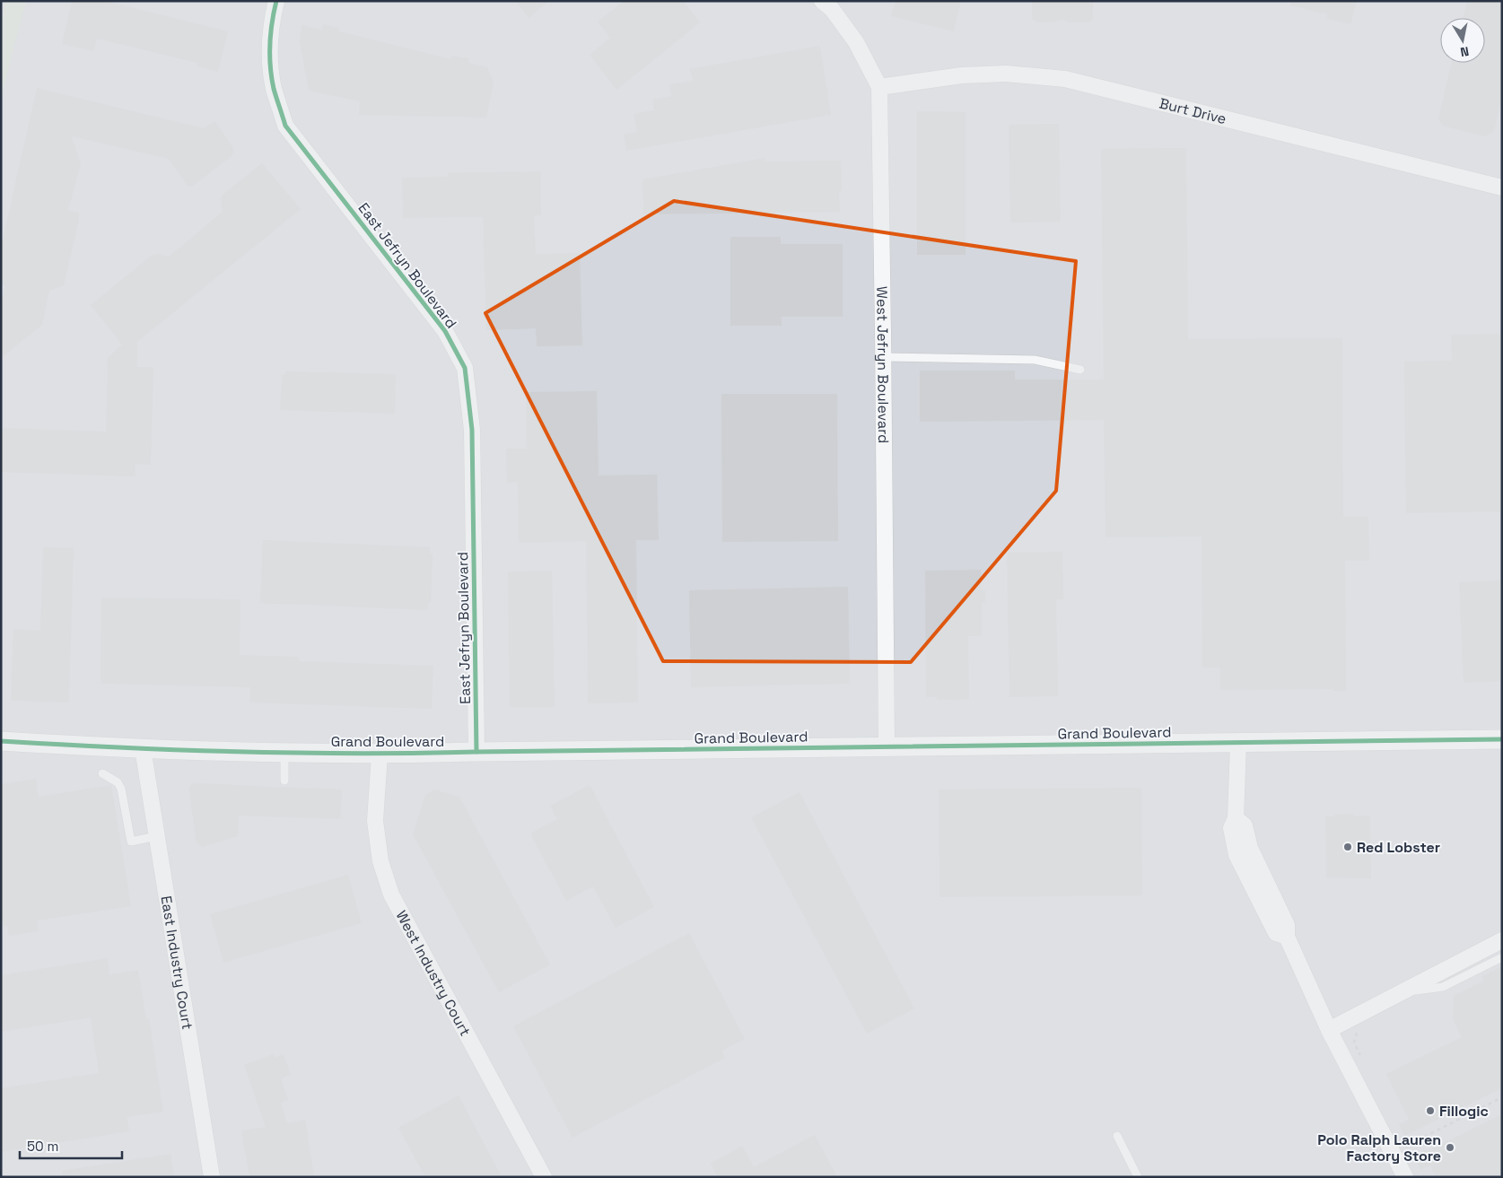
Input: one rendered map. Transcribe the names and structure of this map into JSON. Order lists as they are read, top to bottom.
{
  "streets": {
    "street": [
      "Burt Drive",
      "East Jefryn Boulevard",
      "West Jefryn Boulevard",
      "Grand Boulevard",
      "East Industry Court",
      "West Industry Court"
    ]
  },
  "crossings": [
    ["Burt Drive", "West Jefryn Boulevard"],
    ["East Jefryn Boulevard", "Grand Boulevard"],
    ["West Jefryn Boulevard", "Grand Boulevard"],
    ["Grand Boulevard", "East Industry Court"],
    ["Grand Boulevard", "West Industry Court"]
  ],
  "places": ["Red Lobster", "Fillogic", "Polo Ralph Lauren Factory Store"],
  "scale_bar": "50 m",
  "north": "bottom"
}
